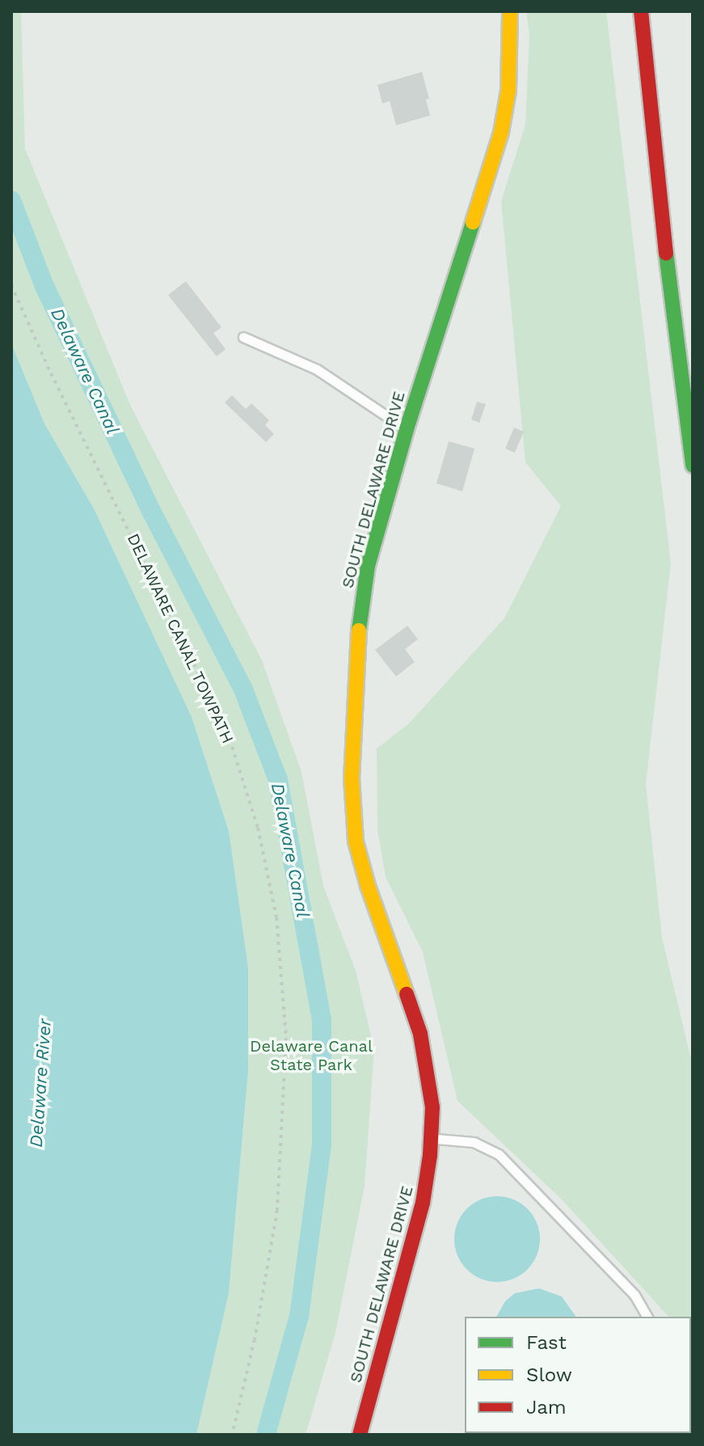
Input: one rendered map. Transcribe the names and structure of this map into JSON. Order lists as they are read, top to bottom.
{
  "streets": {
    "highway": ["SOUTH DELAWARE DRIVE"],
    "path": ["DELAWARE CANAL TOWPATH"]
  },
  "water": ["Delaware Canal", "Delaware River"],
  "parks": ["Delaware Canal State Park"],
  "legend": ["Fast", "Slow", "Jam"]
}
